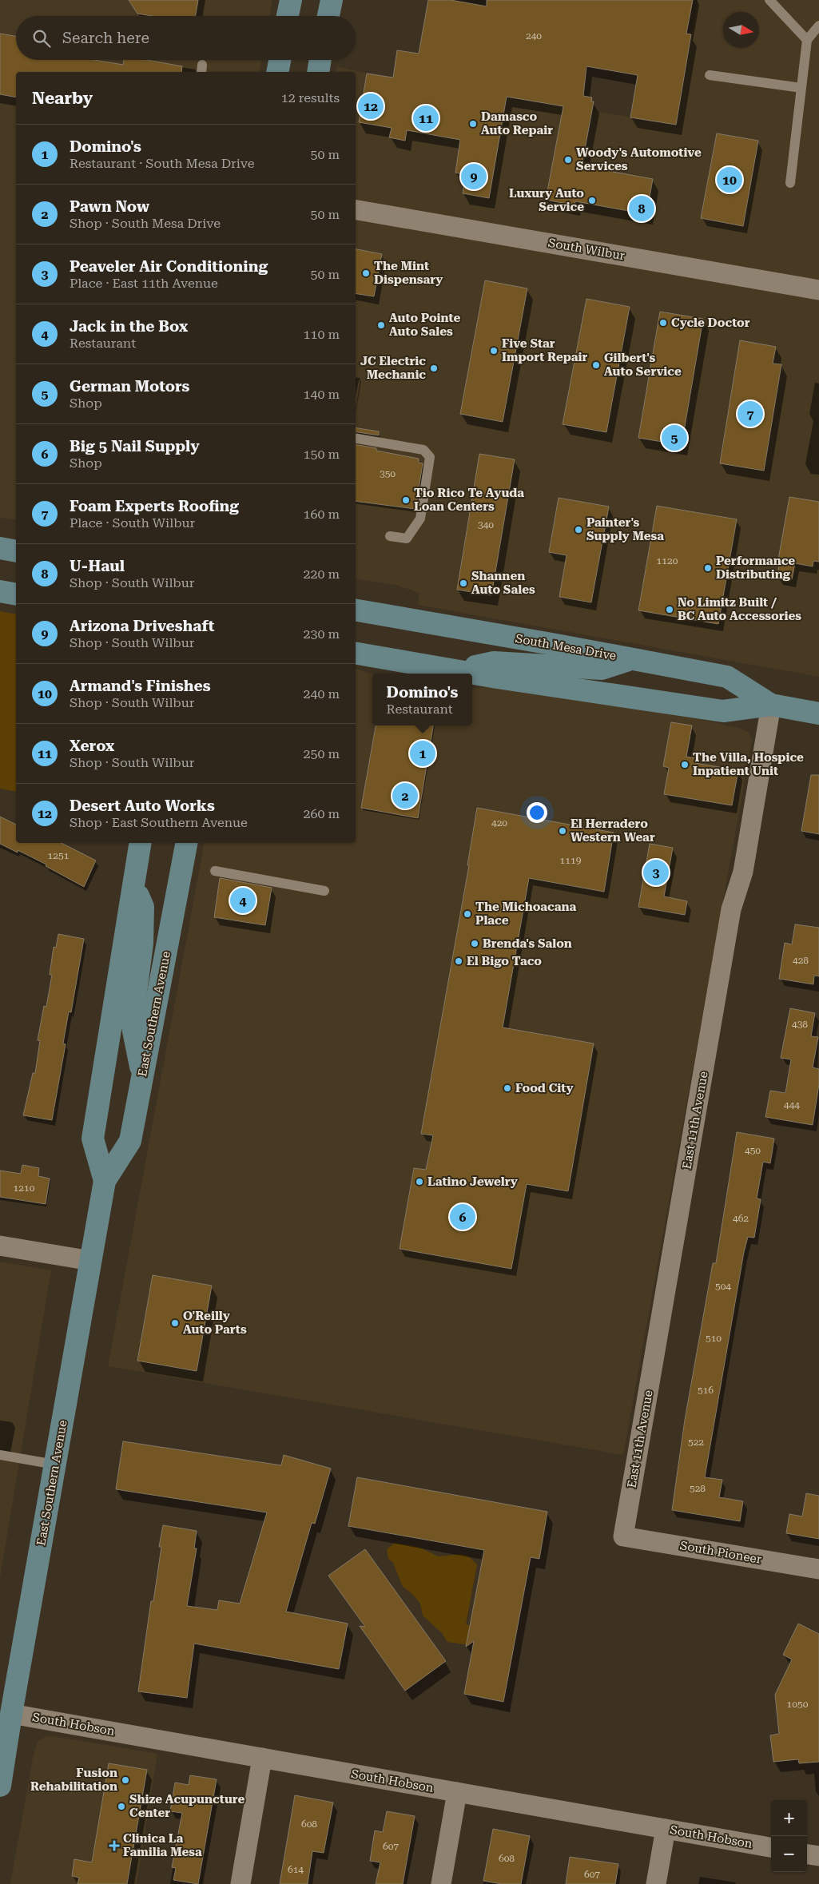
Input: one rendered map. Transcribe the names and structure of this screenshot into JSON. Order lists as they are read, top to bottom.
{
  "streets": {
    "main road": ["South Mesa Drive", "East Southern Avenue"],
    "street": [
      "South Wilbur",
      "East 11th Avenue",
      "South Pioneer",
      "South Hobson"
    ]
  },
  "crossings": [
    ["South Mesa Drive", "East 11th Avenue"],
    ["East Southern Avenue", "South Hobson"],
    ["East 11th Avenue", "South Pioneer"]
  ],
  "places": {
    "other": [
      "Damasco Auto Repair",
      "Woody's Automotive Services",
      "Luxury Auto Service",
      "The Mint Dispensary",
      "Cycle Doctor",
      "Auto Pointe Auto Sales",
      "Five Star Import Repair",
      "Gilbert's Auto Service",
      "JC Electric Mechanic",
      "Tio Rico Te Ayuda Loan Centers",
      "Painter's Supply Mesa",
      "Performance Distributing",
      "Shannen Auto Sales",
      "No Limitz Built / BC Auto Accessories",
      "The Villa, Hospice Inpatient Unit",
      "El Herradero Western Wear",
      "The Michoacana Place",
      "Brenda's Salon",
      "El Bigo Taco",
      "Food City",
      "Latino Jewelry",
      "O'Reilly Auto Parts",
      "Fusion Rehabilitation",
      "Shize Acupuncture Center"
    ],
    "health": ["Clinica La Familia Mesa"]
  },
  "house_numbers": [
    "240",
    "350",
    "340",
    "1120",
    "420",
    "1251",
    "1119",
    "428",
    "438",
    "444",
    "450",
    "1210",
    "462",
    "504",
    "510",
    "516",
    "522",
    "528",
    "1050",
    "608",
    "607",
    "608",
    "614",
    "607"
  ],
  "north": "right",
  "page": {
    "search": "Search here",
    "heading": ["Nearby", "12 results"],
    "pins": [
      "12",
      "11",
      "9",
      "10",
      "8",
      "7",
      "5",
      "1",
      "2",
      "3",
      "4",
      "6"
    ],
    "list": [
      {
        "mark": "1",
        "name": "Domino's",
        "note": "Restaurant · South Mesa Drive",
        "value": "50 m"
      },
      {
        "mark": "2",
        "name": "Pawn Now",
        "note": "Shop · South Mesa Drive",
        "value": "50 m"
      },
      {
        "mark": "3",
        "name": "Peaveler Air Conditioning",
        "note": "Place · East 11th Avenue",
        "value": "50 m"
      },
      {
        "mark": "4",
        "name": "Jack in the Box",
        "note": "Restaurant",
        "value": "110 m"
      },
      {
        "mark": "5",
        "name": "German Motors",
        "note": "Shop",
        "value": "140 m"
      },
      {
        "mark": "6",
        "name": "Big 5 Nail Supply",
        "note": "Shop",
        "value": "150 m"
      },
      {
        "mark": "7",
        "name": "Foam Experts Roofing",
        "note": "Place · South Wilbur",
        "value": "160 m"
      },
      {
        "mark": "8",
        "name": "U-Haul",
        "note": "Shop · South Wilbur",
        "value": "220 m"
      },
      {
        "mark": "9",
        "name": "Arizona Driveshaft",
        "note": "Shop · South Wilbur",
        "value": "230 m"
      },
      {
        "mark": "10",
        "name": "Armand's Finishes",
        "note": "Shop · South Wilbur",
        "value": "240 m"
      },
      {
        "mark": "11",
        "name": "Xerox",
        "note": "Shop · South Wilbur",
        "value": "250 m"
      },
      {
        "mark": "12",
        "name": "Desert Auto Works",
        "note": "Shop · East Southern Avenue",
        "value": "260 m"
      }
    ],
    "popup": ["Domino's", "Restaurant"],
    "map_buttons": ["+", "−"]
  }
}
